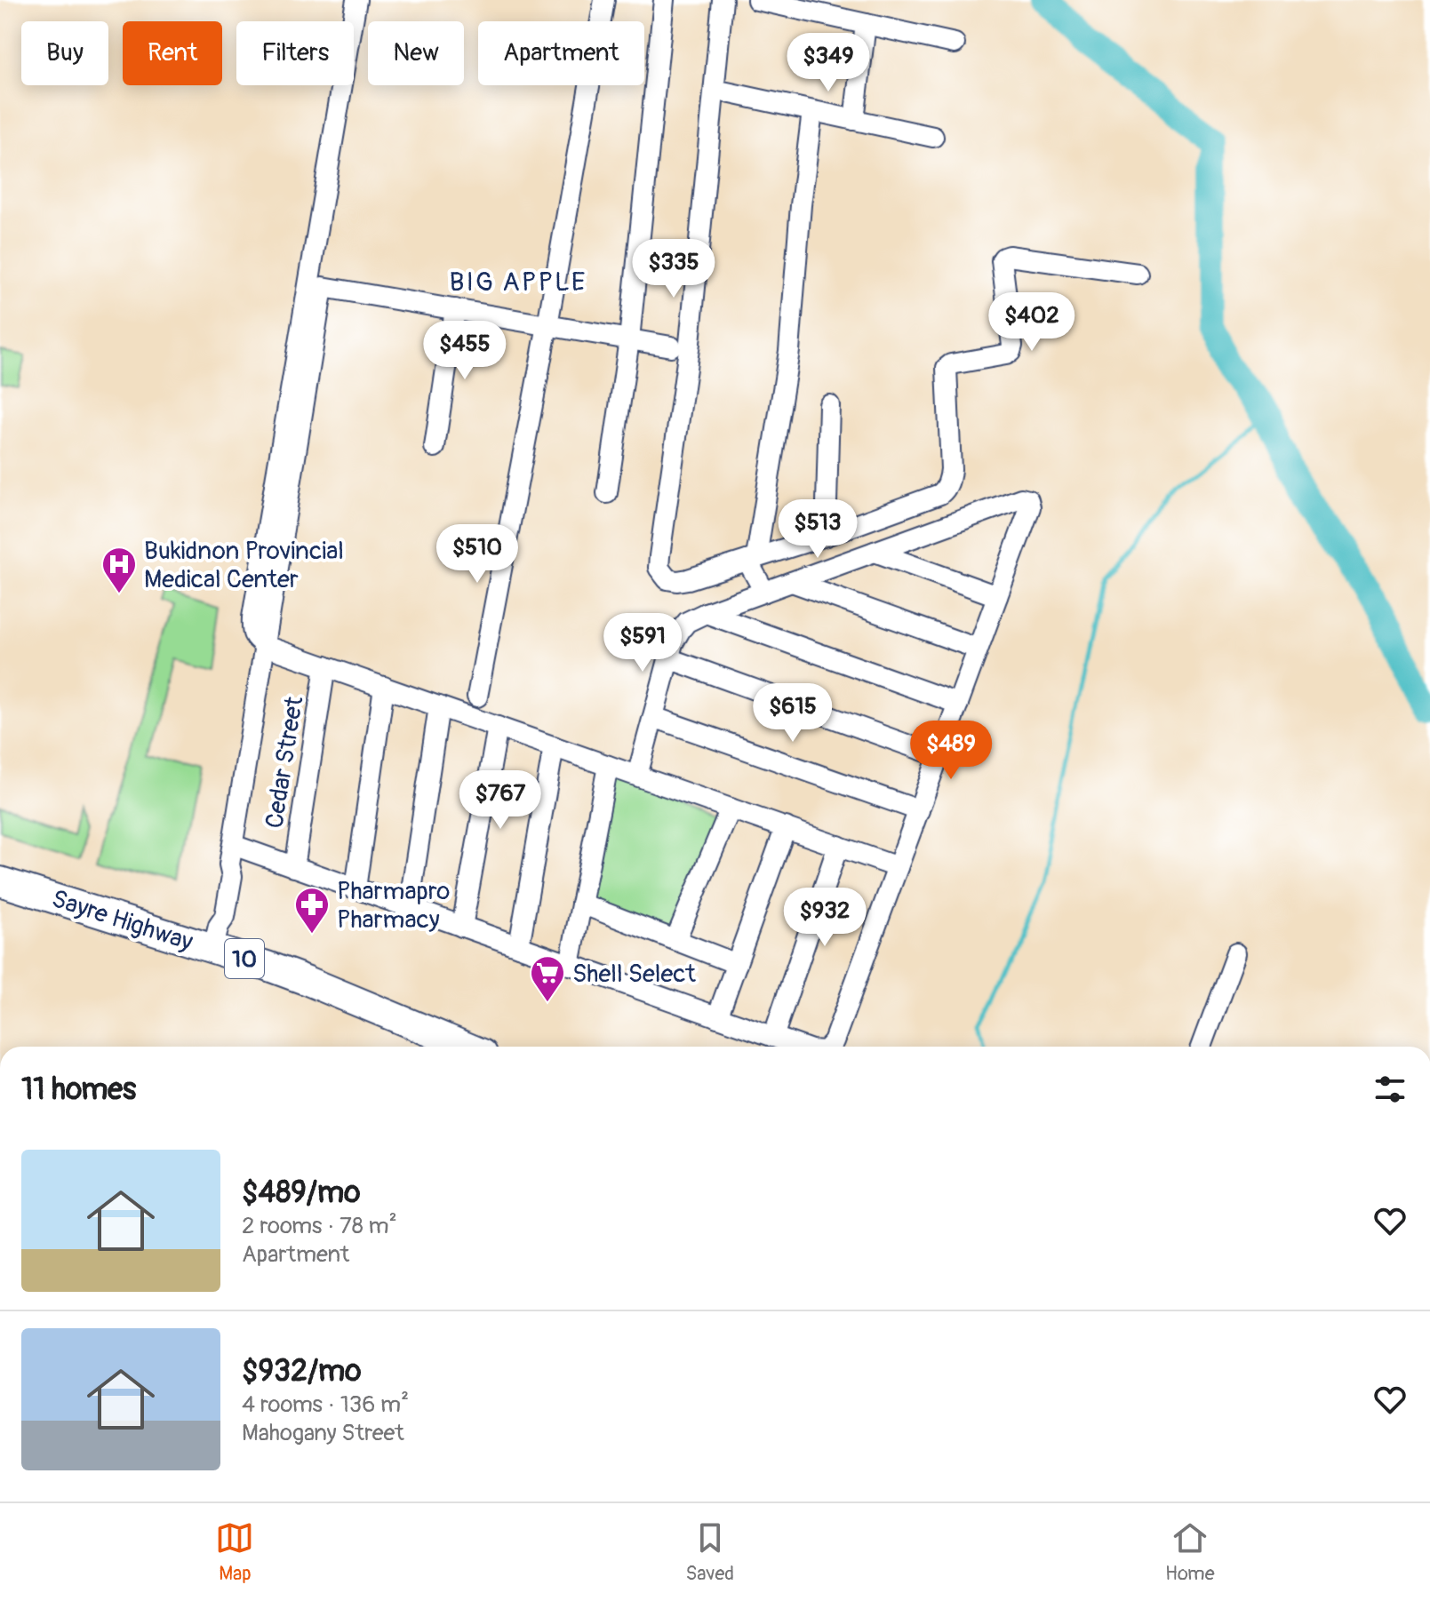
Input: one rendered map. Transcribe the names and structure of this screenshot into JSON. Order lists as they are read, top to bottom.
{
  "streets": {
    "highway": ["Sayre Highway", "10"],
    "street": ["Cedar Street"]
  },
  "districts": ["BIG APPLE"],
  "places": {
    "hospital": ["Bukidnon Provincial Medical Center"],
    "pharmacy": ["Pharmapro Pharmacy"],
    "supermarket": ["Shell Select"]
  },
  "page": {
    "chip": [
      "Buy",
      "Rent",
      "Filters",
      "New",
      "Apartment"
    ],
    "price": [
      "$349",
      "$335",
      "$402",
      "$455",
      "$513",
      "$510",
      "$591",
      "$615",
      "$489",
      "$767",
      "$932"
    ],
    "heading": "11 homes",
    "list": [
      {
        "name": "$489/mo",
        "note": "2 rooms · 78 m² · Apartment"
      },
      {
        "name": "$932/mo",
        "note": "4 rooms · 136 m² · Mahogany Street"
      }
    ],
    "tabs": ["Map", "Saved", "Home"]
  }
}
